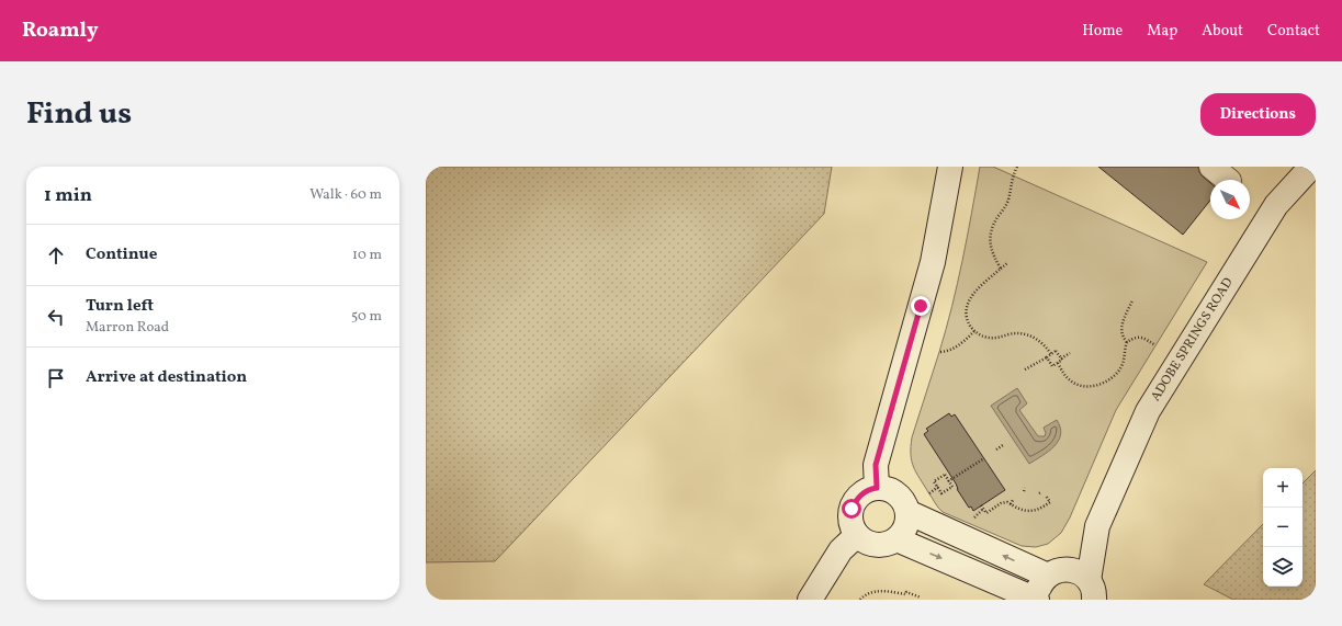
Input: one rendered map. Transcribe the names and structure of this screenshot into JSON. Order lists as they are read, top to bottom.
{
  "streets": {
    "street": ["ADOBE SPRINGS ROAD"]
  },
  "north": "bottom right",
  "page": {
    "header": "Roamly",
    "nav": [
      "Home",
      "Map",
      "About",
      "Contact"
    ],
    "title": "Find us",
    "buttons": "Directions",
    "heading": ["1 min", "Walk · 60 m"],
    "list": [
      ["Continue", "10 m"],
      ["Turn left", "Marron Road", "50 m"],
      "Arrive at destination"
    ],
    "map_buttons": ["+", "−"]
  }
}
